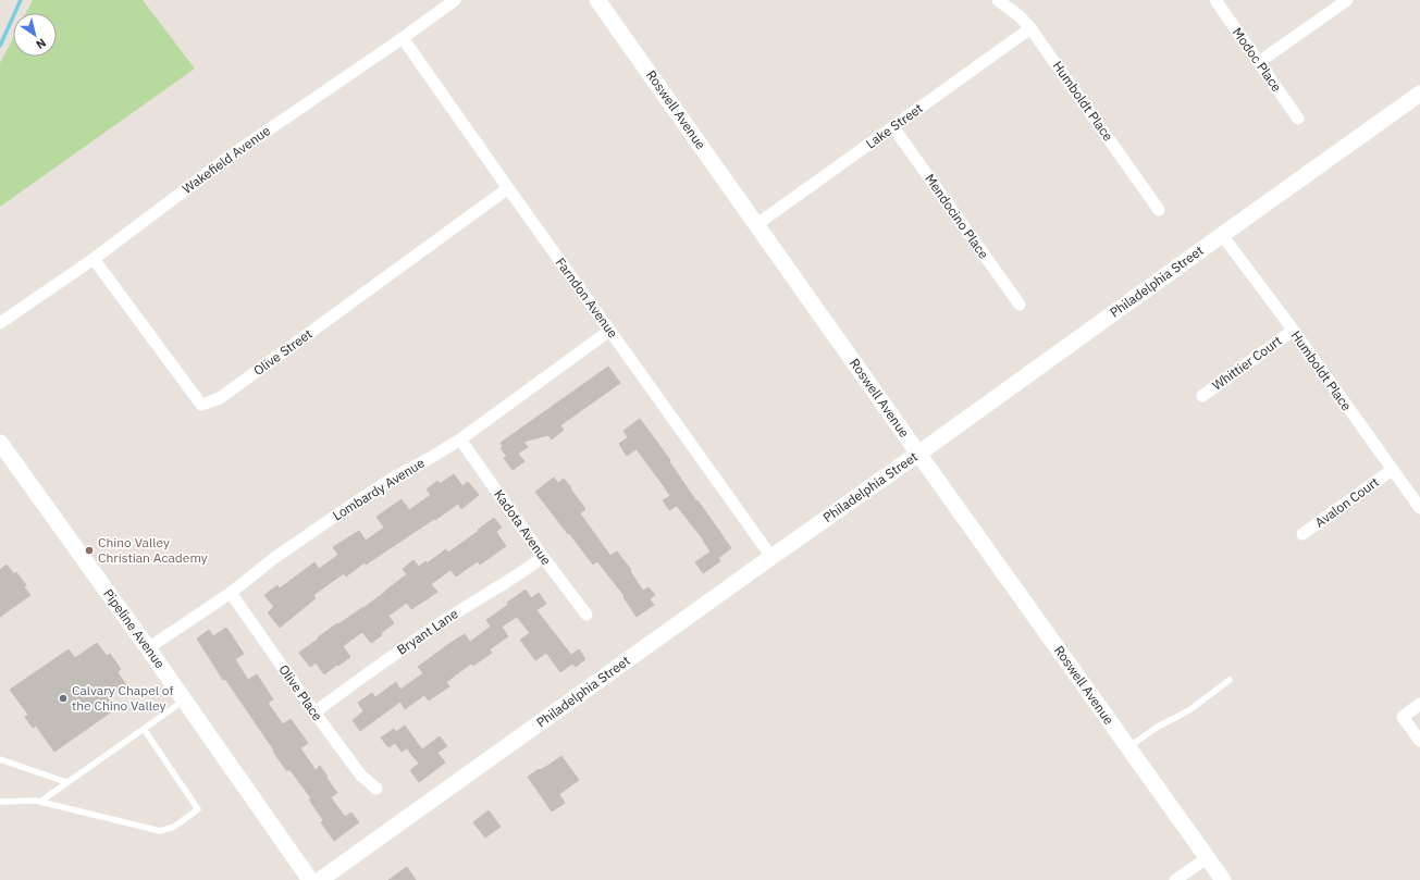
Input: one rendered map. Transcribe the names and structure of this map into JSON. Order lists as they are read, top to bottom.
{
  "streets": {
    "street": [
      "Modoc Place",
      "Humboldt Place",
      "Roswell Avenue",
      "Lake Street",
      "Wakefield Avenue",
      "Mendocino Place",
      "Philadelphia Street",
      "Farndon Avenue",
      "Olive Street",
      "Whittier Court",
      "Lombardy Avenue",
      "Avalon Court",
      "Kadota Avenue",
      "Pipeline Avenue",
      "Bryant Lane",
      "Olive Place"
    ]
  },
  "crossings": [
    ["Humboldt Place", "Lake Street"],
    ["Humboldt Place", "Philadelphia Street"],
    ["Humboldt Place", "Whittier Court"],
    ["Humboldt Place", "Avalon Court"],
    ["Roswell Avenue", "Lake Street"],
    ["Roswell Avenue", "Philadelphia Street"],
    ["Lake Street", "Mendocino Place"],
    ["Wakefield Avenue", "Farndon Avenue"],
    ["Wakefield Avenue", "Olive Street"],
    ["Philadelphia Street", "Farndon Avenue"],
    ["Farndon Avenue", "Olive Street"],
    ["Farndon Avenue", "Lombardy Avenue"],
    ["Lombardy Avenue", "Kadota Avenue"],
    ["Lombardy Avenue", "Pipeline Avenue"],
    ["Lombardy Avenue", "Olive Place"],
    ["Kadota Avenue", "Bryant Lane"],
    ["Bryant Lane", "Olive Place"]
  ],
  "places": ["Chino Valley Christian Academy", "Calvary Chapel of the Chino Valley"],
  "north": "bottom right"
}
